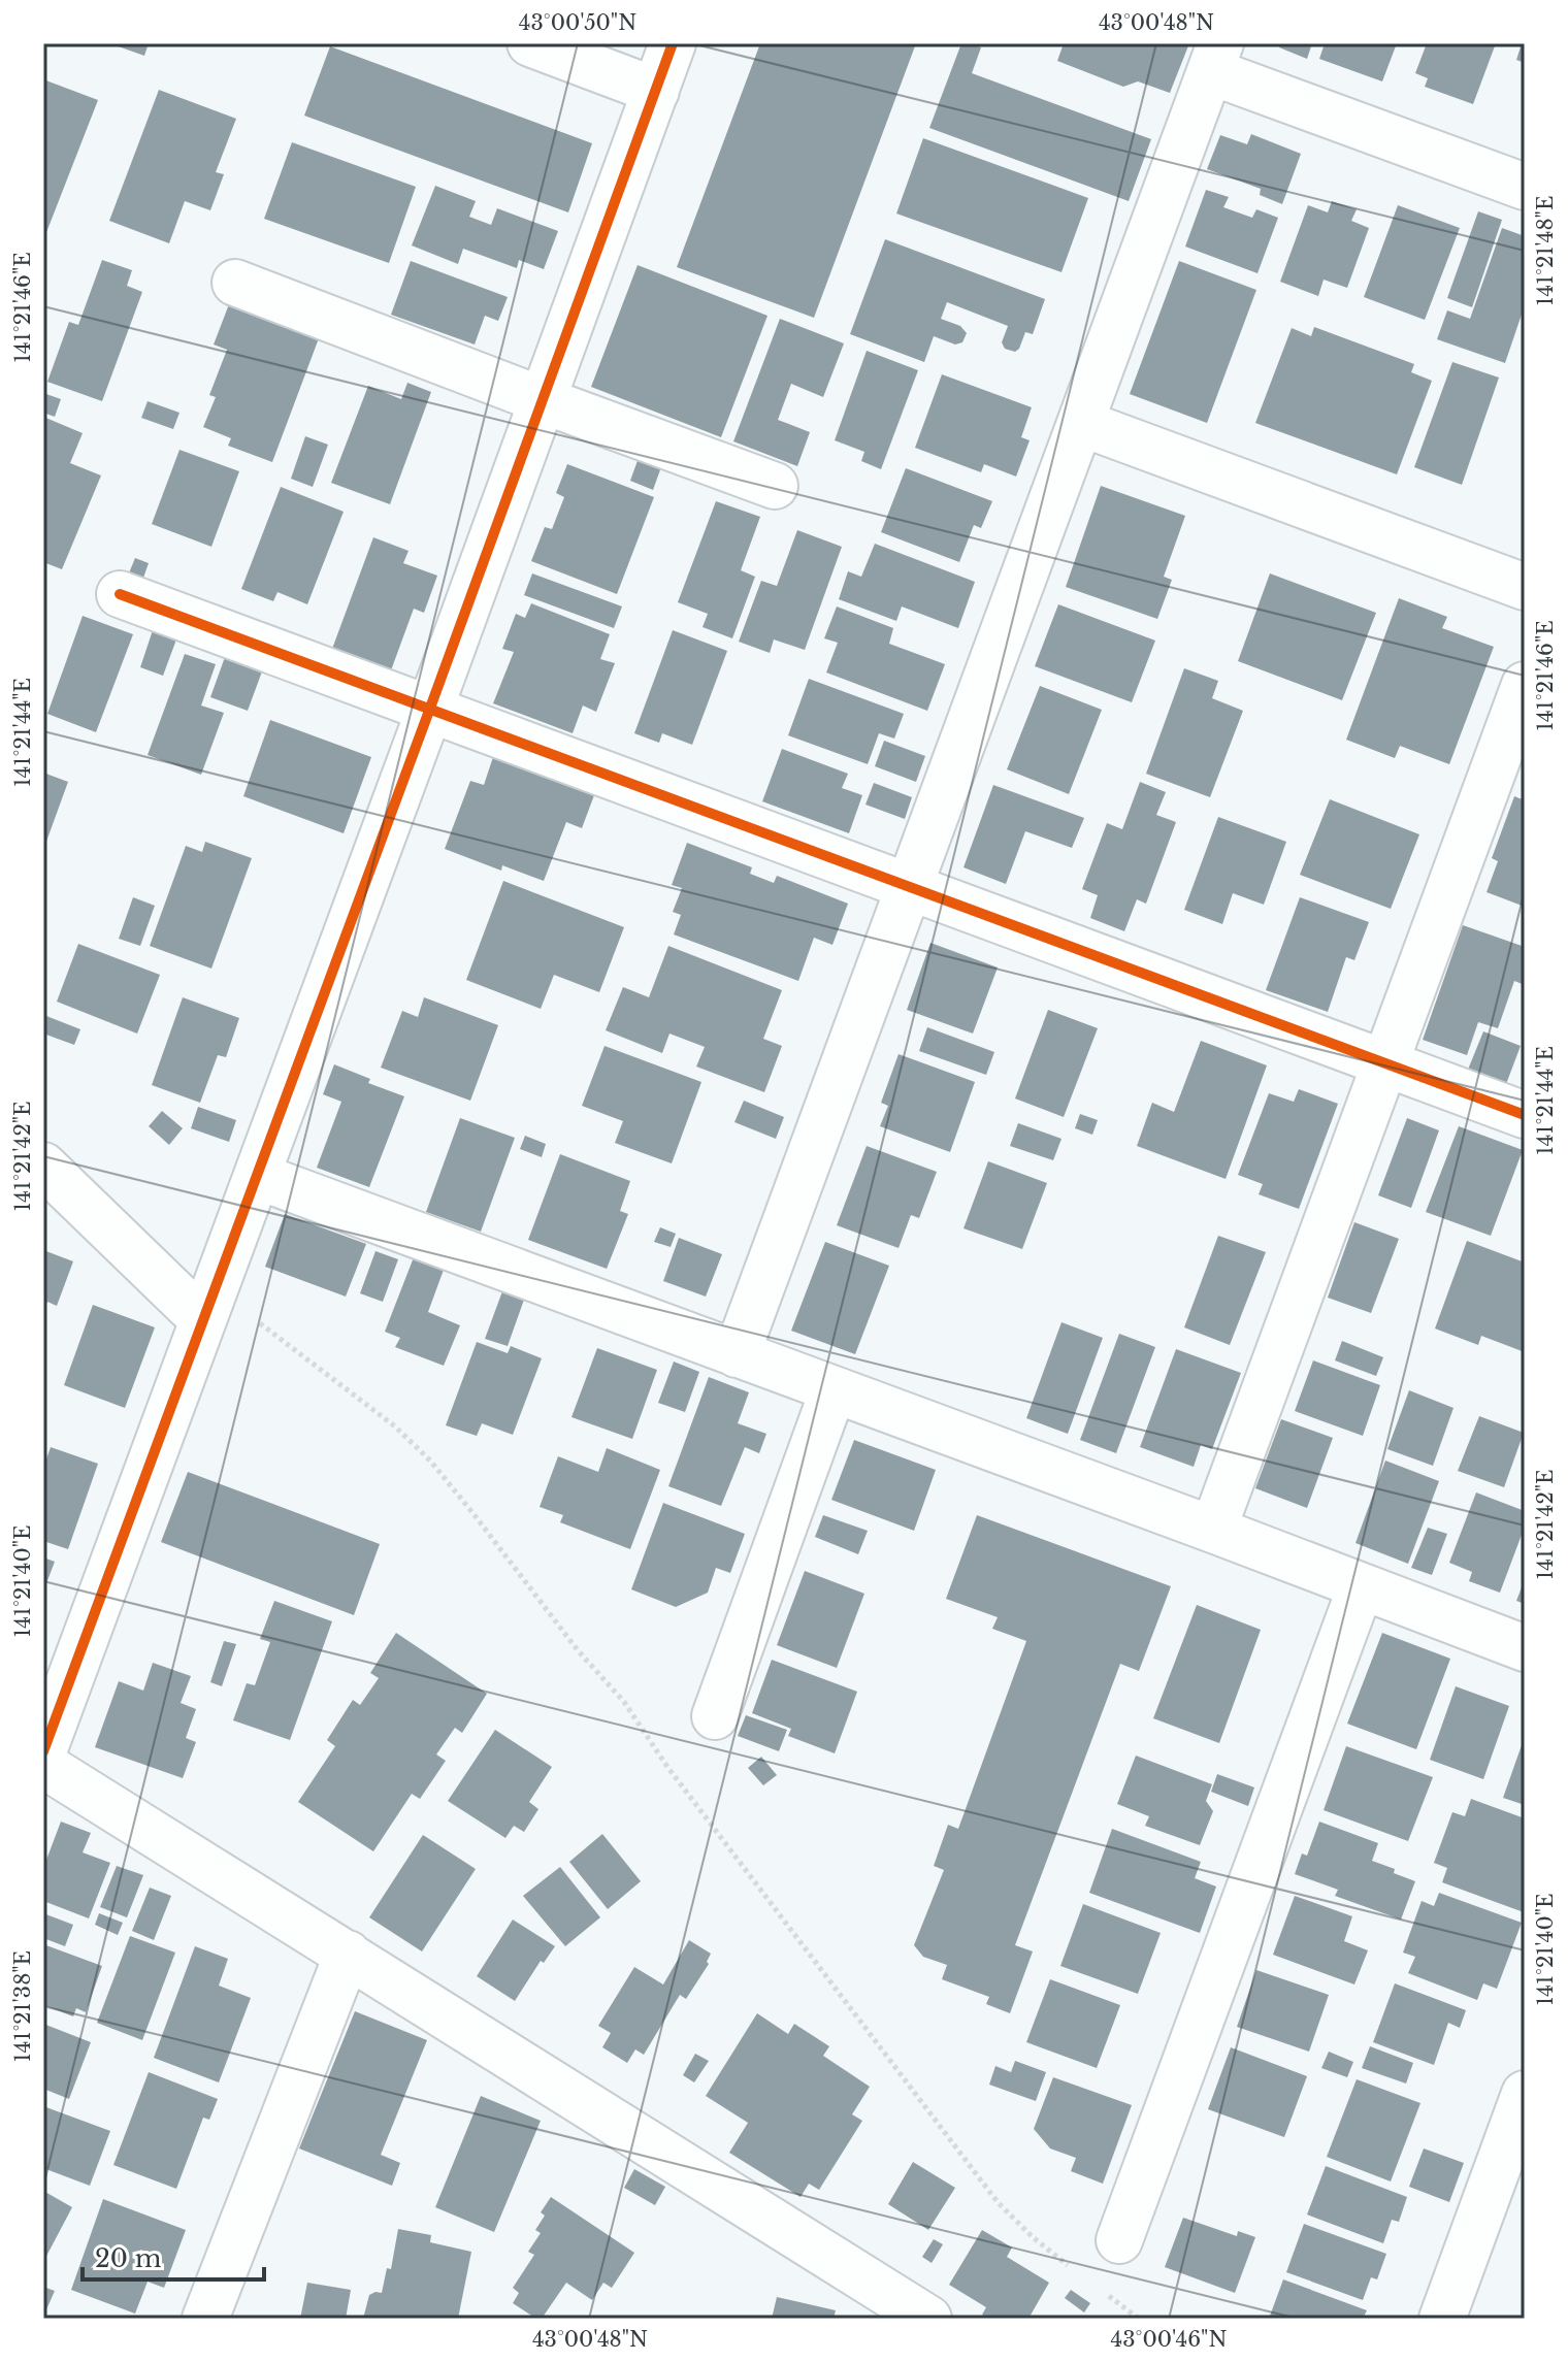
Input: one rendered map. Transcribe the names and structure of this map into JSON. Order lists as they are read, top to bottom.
{
  "scale_bar": "20 m",
  "coordinates": [
    "43°00'50\"N",
    "43°00'48\"N",
    "141°21'48\"E",
    "141°21'46\"E",
    "141°21'44\"E",
    "141°21'42\"E",
    "141°21'40\"E",
    "141°21'38\"E",
    "43°00'46\"N"
  ]
}
